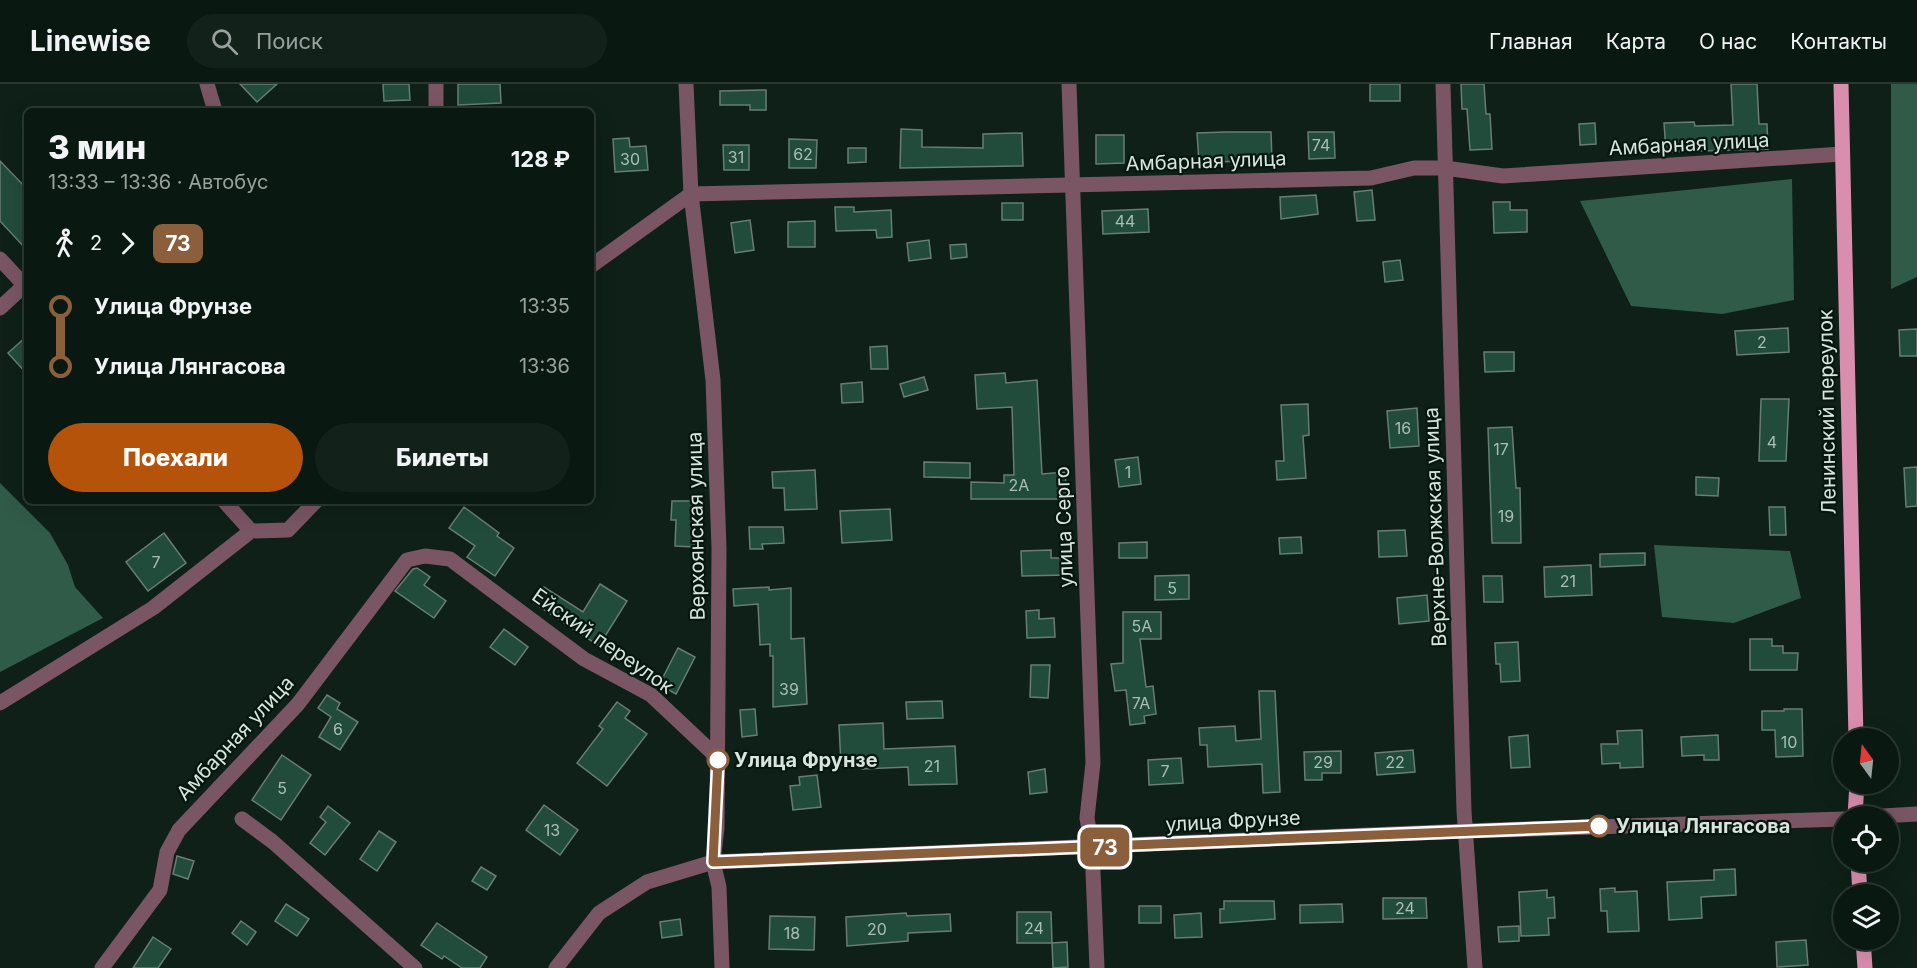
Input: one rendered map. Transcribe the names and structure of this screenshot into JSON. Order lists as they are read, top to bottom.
{
  "streets": {
    "main road": ["Ленинский переулок"],
    "street": [
      "Амбарная улица",
      "Верхоянская улица",
      "улица Серго",
      "Верхне-Волжская улица",
      "Ейский переулок",
      "улица Фрунзе"
    ]
  },
  "crossings": [
    ["Амбарная улица", "Ленинский переулок"],
    ["Амбарная улица", "Верхоянская улица"],
    ["Амбарная улица", "улица Серго"],
    ["Амбарная улица", "Верхне-Волжская улица"],
    ["Амбарная улица", "Ейский переулок"],
    ["Верхоянская улица", "Ейский переулок"],
    ["Верхоянская улица", "улица Фрунзе"],
    ["улица Серго", "улица Фрунзе"],
    ["Верхне-Волжская улица", "улица Фрунзе"]
  ],
  "places": ["Улица Фрунзе", "Улица Лянгасова"],
  "lines": ["bus line 73"],
  "house_numbers": [
    "74",
    "62",
    "31",
    "30",
    "44",
    "2",
    "16",
    "4",
    "17",
    "1",
    "2А",
    "19",
    "7",
    "21",
    "5",
    "5А",
    "39",
    "7А",
    "6",
    "10",
    "29",
    "22",
    "21",
    "7",
    "5",
    "13",
    "24",
    "24",
    "20",
    "18"
  ],
  "north": "top",
  "page": {
    "header": "Linewise",
    "search": "Поиск",
    "nav": [
      "Главная",
      "Карта",
      "О нас",
      "Контакты"
    ],
    "on_map": "73",
    "heading": ["3 мин", "13:33 – 13:36 · Автобус", "128 ₽"],
    "legs": ["2", "73"],
    "list": [
      {
        "name": "Улица Фрунзе",
        "value": "13:35"
      },
      {
        "name": "Улица Лянгасова",
        "value": "13:36"
      }
    ],
    "buttons": ["Поехали", "Билеты"]
  }
}
